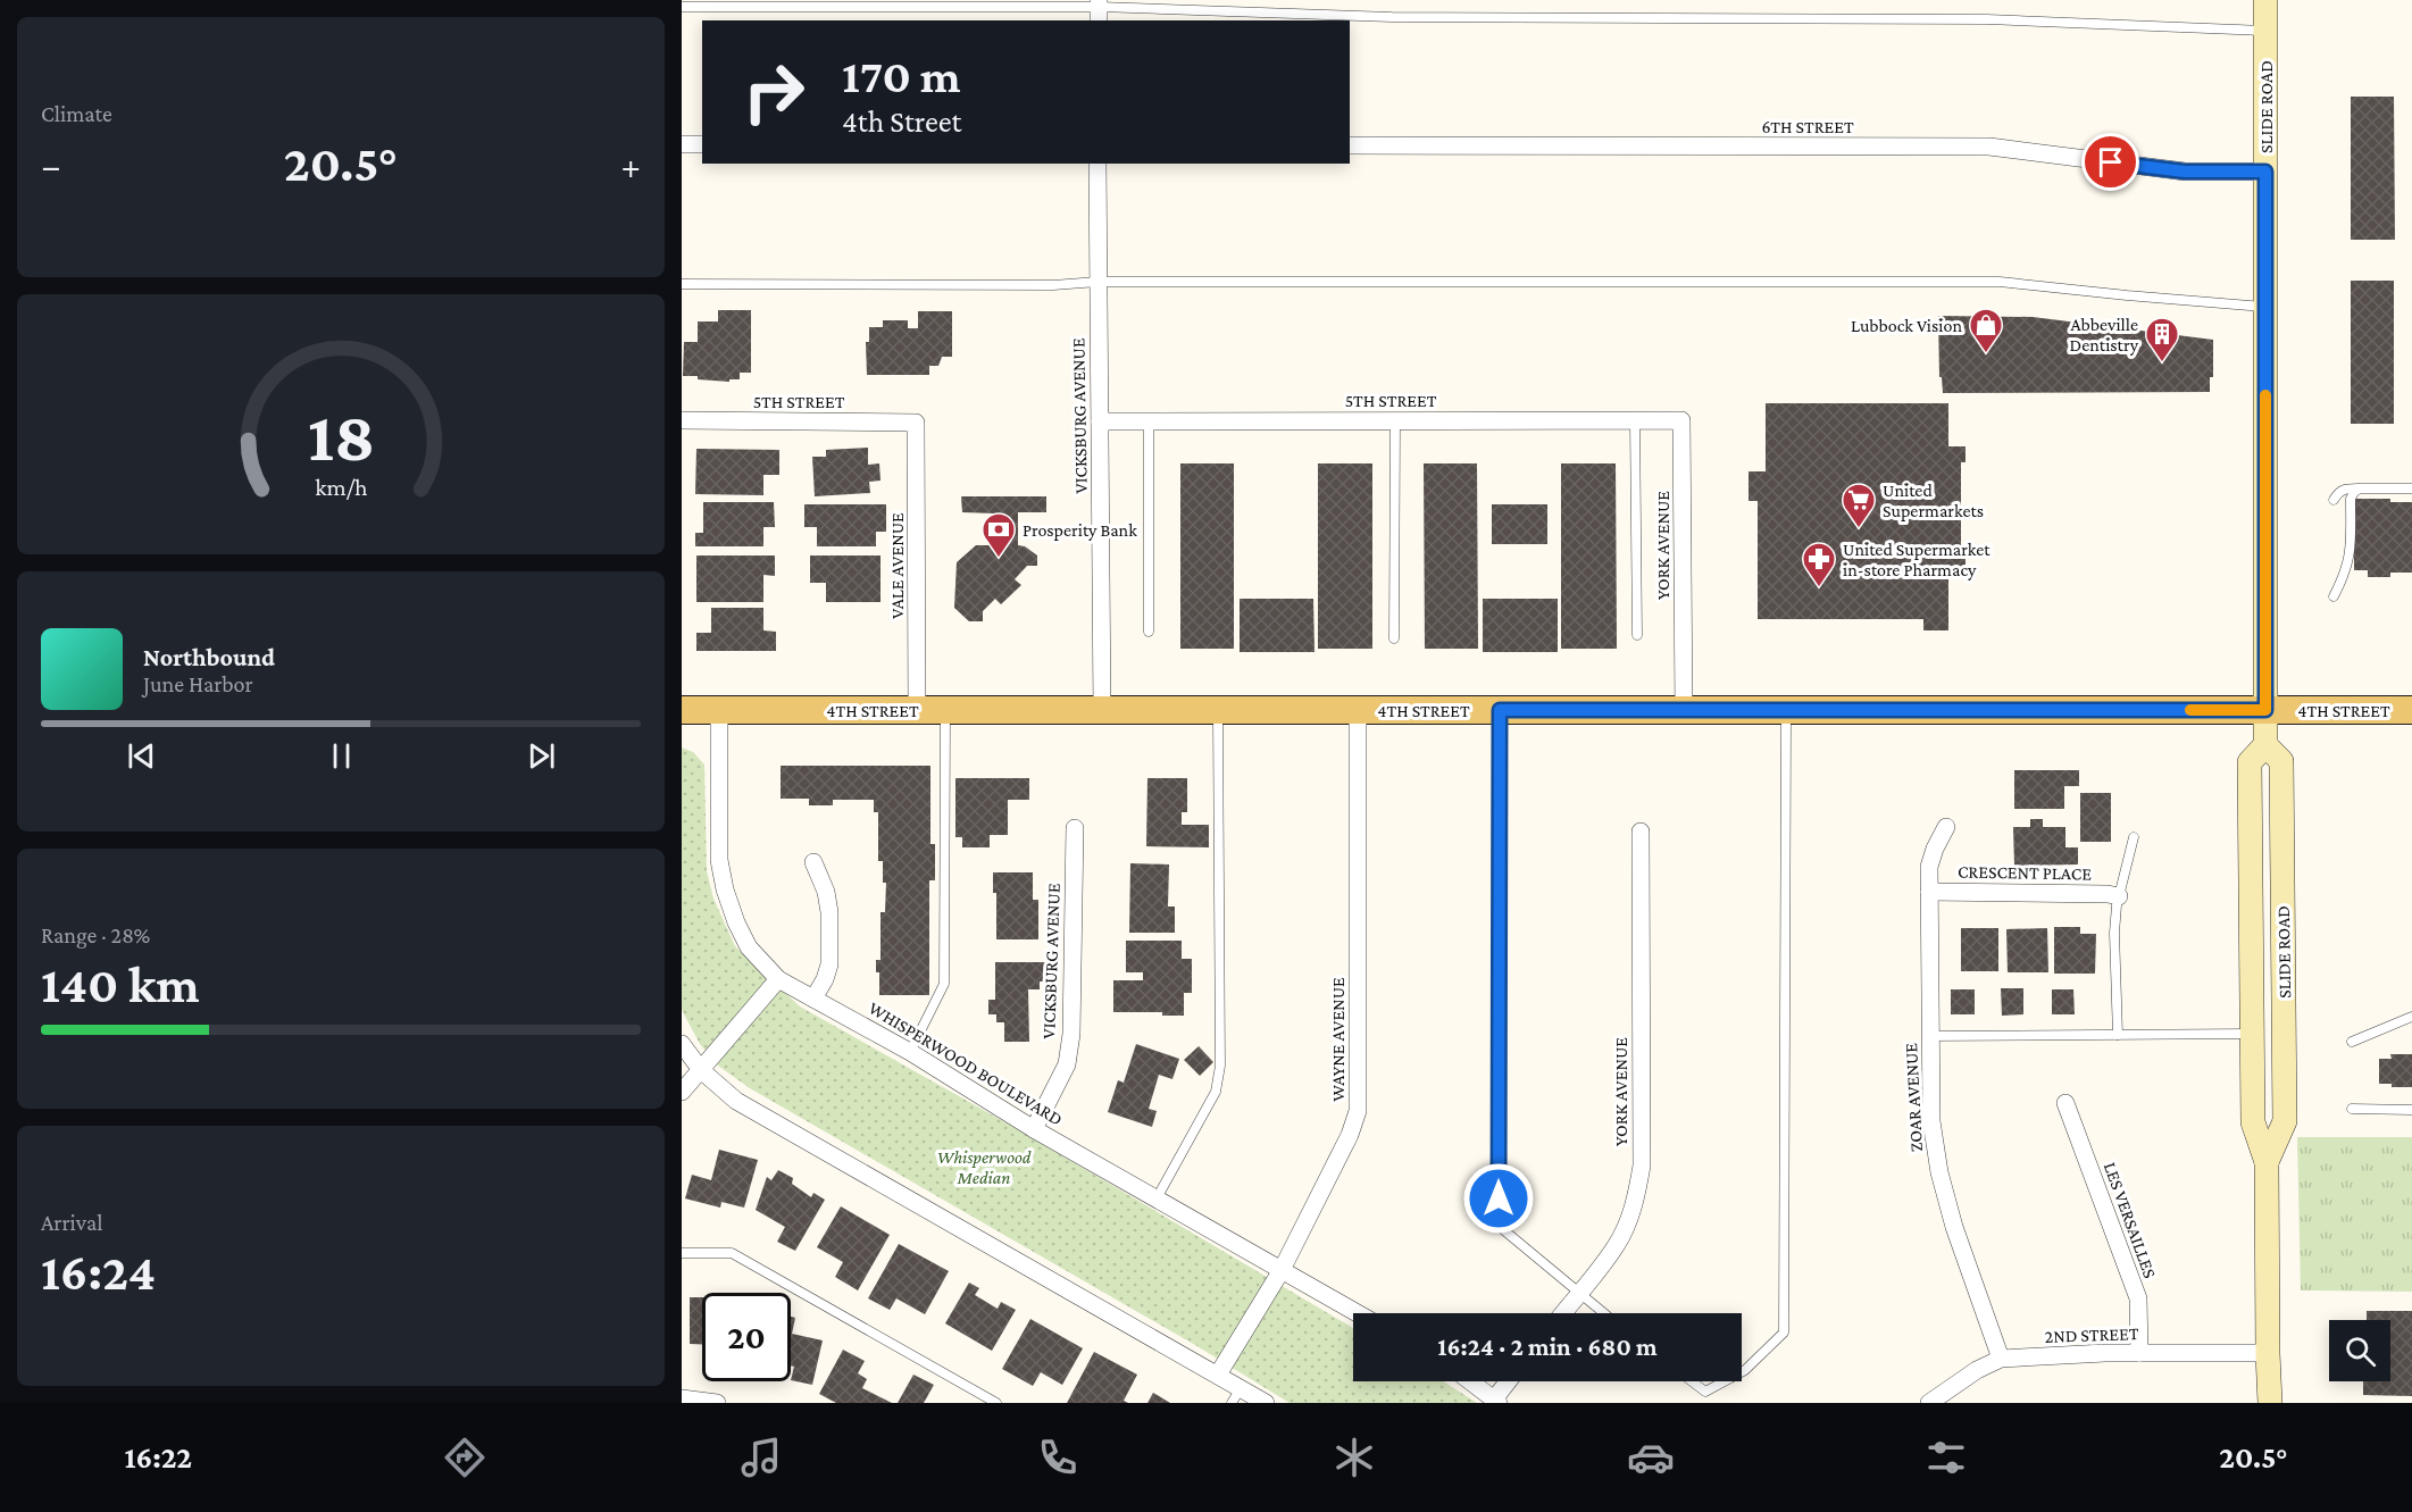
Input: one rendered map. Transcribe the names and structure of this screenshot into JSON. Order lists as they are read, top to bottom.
{
  "streets": {
    "main road": ["SLIDE ROAD", "4TH STREET"],
    "street": [
      "6TH STREET",
      "5TH STREET",
      "VICKSBURG AVENUE",
      "YORK AVENUE",
      "VALE AVENUE",
      "CRESCENT PLACE",
      "WAYNE AVENUE",
      "WHISPERWOOD BOULEVARD",
      "ZOAR AVENUE",
      "LES VERSAILLES",
      "2ND STREET"
    ]
  },
  "crossings": [
    ["SLIDE ROAD", "6TH STREET"],
    ["SLIDE ROAD", "4TH STREET"],
    ["SLIDE ROAD", "2ND STREET"],
    ["5TH STREET", "VICKSBURG AVENUE"],
    ["5TH STREET", "YORK AVENUE"],
    ["5TH STREET", "VALE AVENUE"],
    ["VICKSBURG AVENUE", "4TH STREET"],
    ["VICKSBURG AVENUE", "WHISPERWOOD BOULEVARD"],
    ["YORK AVENUE", "4TH STREET"],
    ["VALE AVENUE", "4TH STREET"],
    ["4TH STREET", "WAYNE AVENUE"],
    ["4TH STREET", "WHISPERWOOD BOULEVARD"],
    ["CRESCENT PLACE", "ZOAR AVENUE"],
    ["WAYNE AVENUE", "WHISPERWOOD BOULEVARD"],
    ["ZOAR AVENUE", "2ND STREET"],
    ["LES VERSAILLES", "2ND STREET"]
  ],
  "parks": ["Whisperwood Median"],
  "places": {
    "shop": ["Lubbock Vision"],
    "building": ["Abbeville Dentistry"],
    "supermarket": ["United Supermarkets"],
    "bank": ["Prosperity Bank"],
    "pharmacy": ["United Supermarket in-store Pharmacy"]
  },
  "page": {
    "tile": [
      "Climate",
      ["Range · 28%", "140 km"],
      ["Arrival", "16:24"]
    ],
    "turn": ["170 m", "4th Street"],
    "heat": ["−", "20.5°", "+"],
    "song": ["Northbound", "June Harbor"],
    "limit": "20",
    "trip": "16:24 · 2 min · 680 m",
    "tabs": ["16:22", "20.5°"],
    "gauge": ["18", "km/h"]
  }
}
